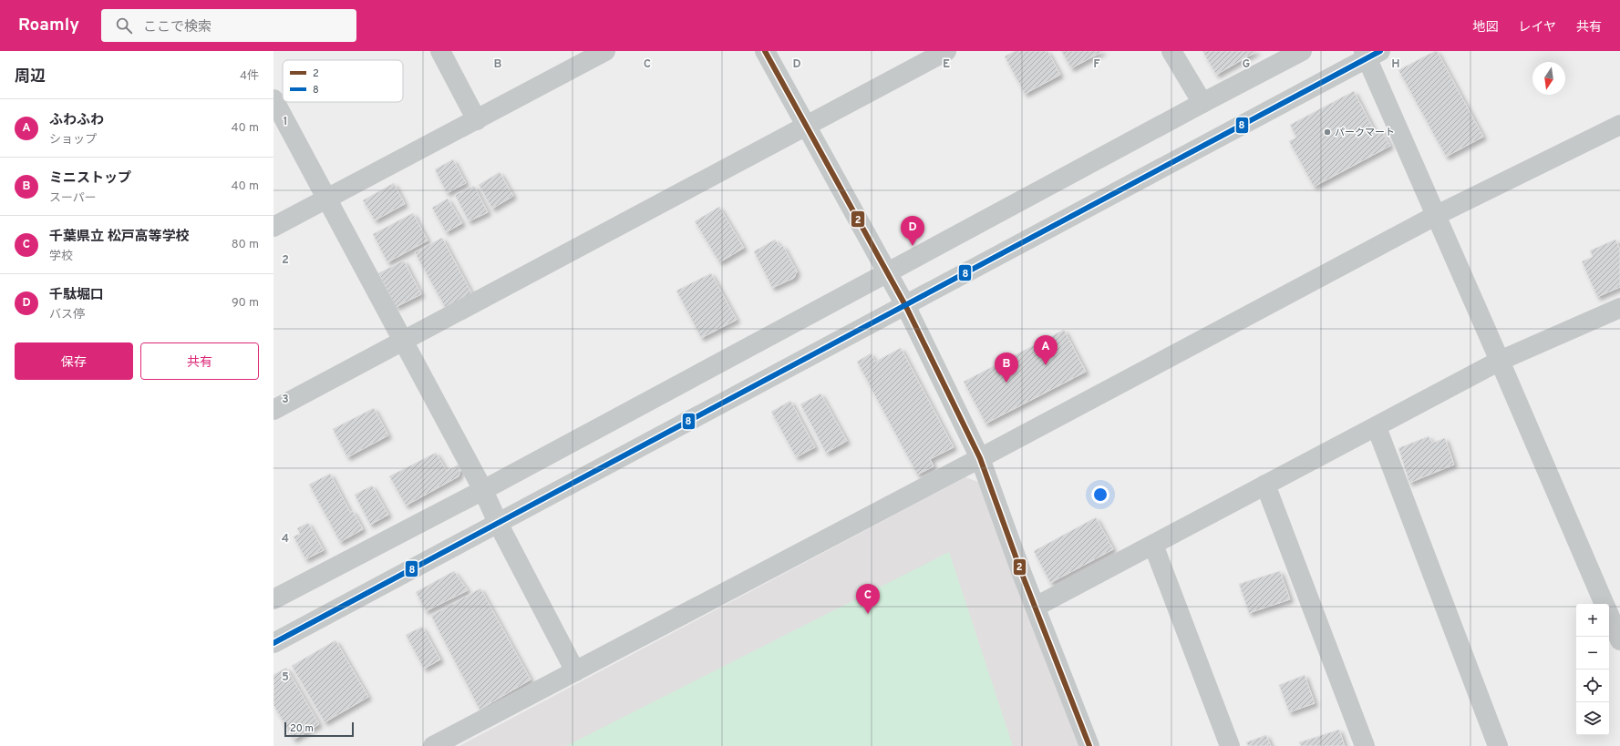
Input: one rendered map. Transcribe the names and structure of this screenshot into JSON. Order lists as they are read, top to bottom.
{
  "places": ["パークマート"],
  "lines": ["transit line 2", "transit line 8"],
  "legend": ["2", "8"],
  "scale_bar": "20 m",
  "north": "bottom",
  "page": {
    "header": "Roamly",
    "search": "ここで検索",
    "nav": ["地図", "レイヤ", "共有"],
    "heading": ["周辺", "4件"],
    "list": [
      {
        "mark": "A",
        "name": "ふわふわ",
        "note": "ショップ",
        "value": "40 m"
      },
      {
        "mark": "B",
        "name": "ミニストップ",
        "note": "スーパー",
        "value": "40 m"
      },
      {
        "mark": "C",
        "name": "千葉県立 松戸高等学校",
        "note": "学校",
        "value": "80 m"
      },
      {
        "mark": "D",
        "name": "千駄堀口",
        "note": "バス停",
        "value": "90 m"
      }
    ],
    "pins": [
      "D",
      "A",
      "B",
      "C"
    ],
    "buttons": ["保存", "共有"],
    "map_buttons": ["+", "−"],
    "scale": "20 m"
  },
  "grid": {
    "columns": [
      "B",
      "C",
      "D",
      "E",
      "F",
      "G",
      "H"
    ],
    "rows": [
      "1",
      "2",
      "3",
      "4",
      "5"
    ]
  }
}
